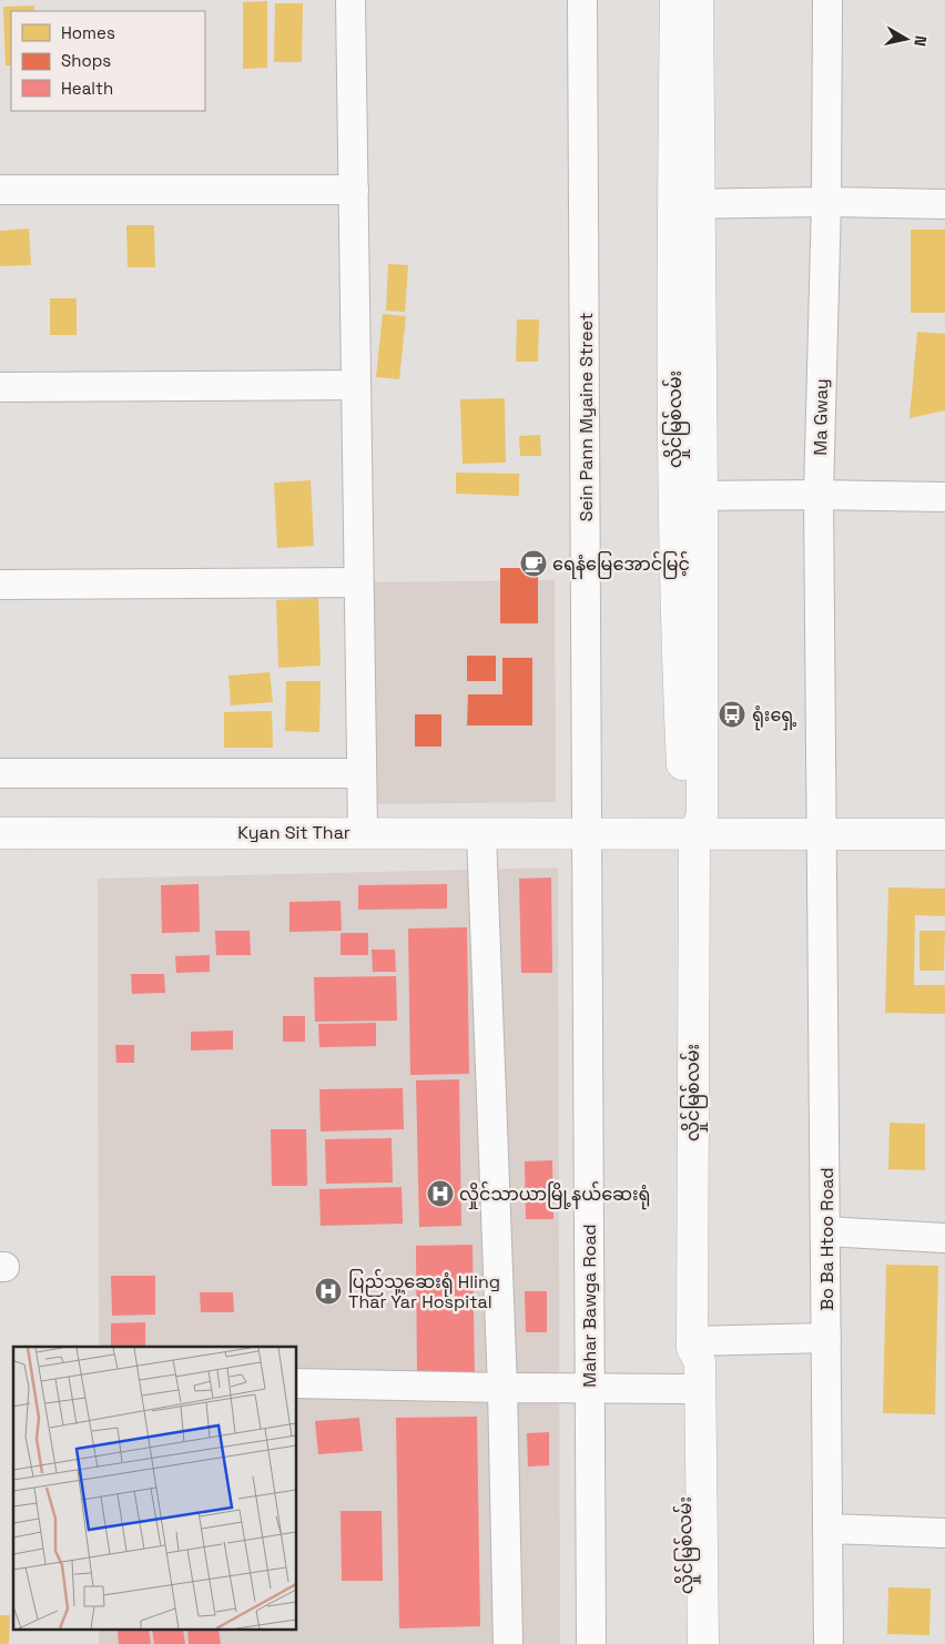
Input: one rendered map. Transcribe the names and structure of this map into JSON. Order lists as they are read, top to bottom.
{
  "streets": {
    "main road": ["လှိုင်မြစ်လမ်း", "Kyan Sit Thar"],
    "street": [
      "Sein Pann Myaine Street",
      "Ma Gway",
      "Bo Ba Htoo Road",
      "Mahar Bawga Road"
    ]
  },
  "crossings": [
    ["Sein Pann Myaine Street", "Kyan Sit Thar"],
    ["Sein Pann Myaine Street", "Mahar Bawga Road"],
    ["Ma Gway", "Kyan Sit Thar"],
    ["Ma Gway", "Bo Ba Htoo Road"],
    ["လှိုင်မြစ်လမ်း", "Kyan Sit Thar"],
    ["Kyan Sit Thar", "Bo Ba Htoo Road"],
    ["Kyan Sit Thar", "Mahar Bawga Road"]
  ],
  "places": {
    "cafe": ["ရေနံမြေအောင်မြင့်"],
    "bus stop": ["ရုံးရှေ့"],
    "hospital": ["လှိုင်သာယာမြို့နယ်ဆေးရုံ", "ပြည်သူ့ဆေးရုံ Hling Thar Yar Hospital"]
  },
  "legend": ["Homes", "Shops", "Health"],
  "north": "right"
}
